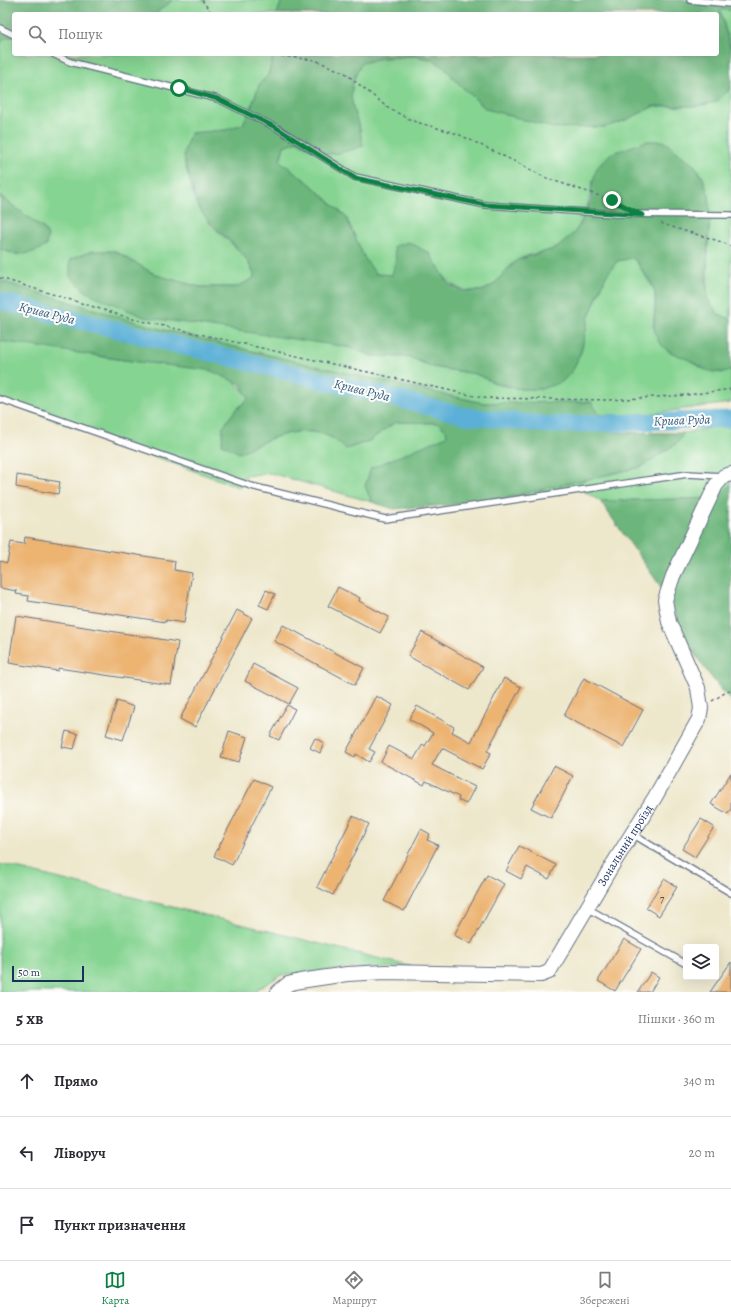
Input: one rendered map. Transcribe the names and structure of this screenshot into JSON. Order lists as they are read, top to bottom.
{
  "streets": {
    "street": ["Зональний проїзд"]
  },
  "water": ["Крива Руда"],
  "house_numbers": ["7"],
  "scale_bar": "50 m",
  "page": {
    "search": "Пошук",
    "scale": "50 m",
    "heading": ["5 хв", "Пішки · 360 m"],
    "list": [
      ["Прямо", "340 m"],
      ["Ліворуч", "20 m"],
      "Пункт призначення"
    ],
    "nav": ["Карта", "Маршрут", "Збережені"]
  }
}
